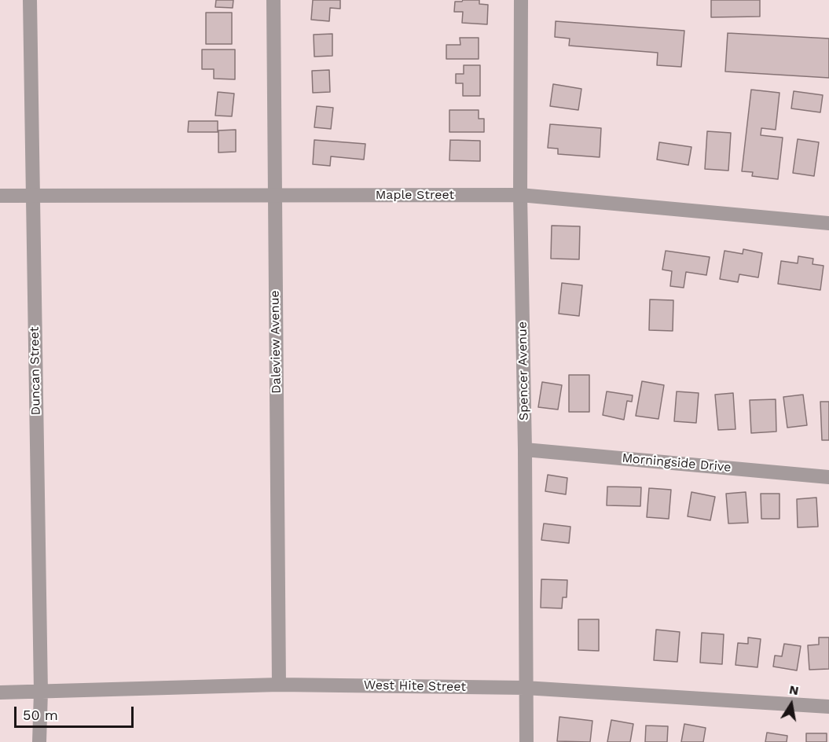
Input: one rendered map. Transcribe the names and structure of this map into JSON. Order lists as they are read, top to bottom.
{
  "streets": {
    "street": [
      "Maple Street",
      "Daleview Avenue",
      "Duncan Street",
      "Spencer Avenue",
      "Morningside Drive",
      "West Hite Street"
    ]
  },
  "crossings": [
    ["Maple Street", "Daleview Avenue"],
    ["Maple Street", "Duncan Street"],
    ["Maple Street", "Spencer Avenue"],
    ["Daleview Avenue", "West Hite Street"],
    ["Duncan Street", "West Hite Street"],
    ["Spencer Avenue", "Morningside Drive"],
    ["Spencer Avenue", "West Hite Street"]
  ],
  "scale_bar": "50 m",
  "north": "top"
}
